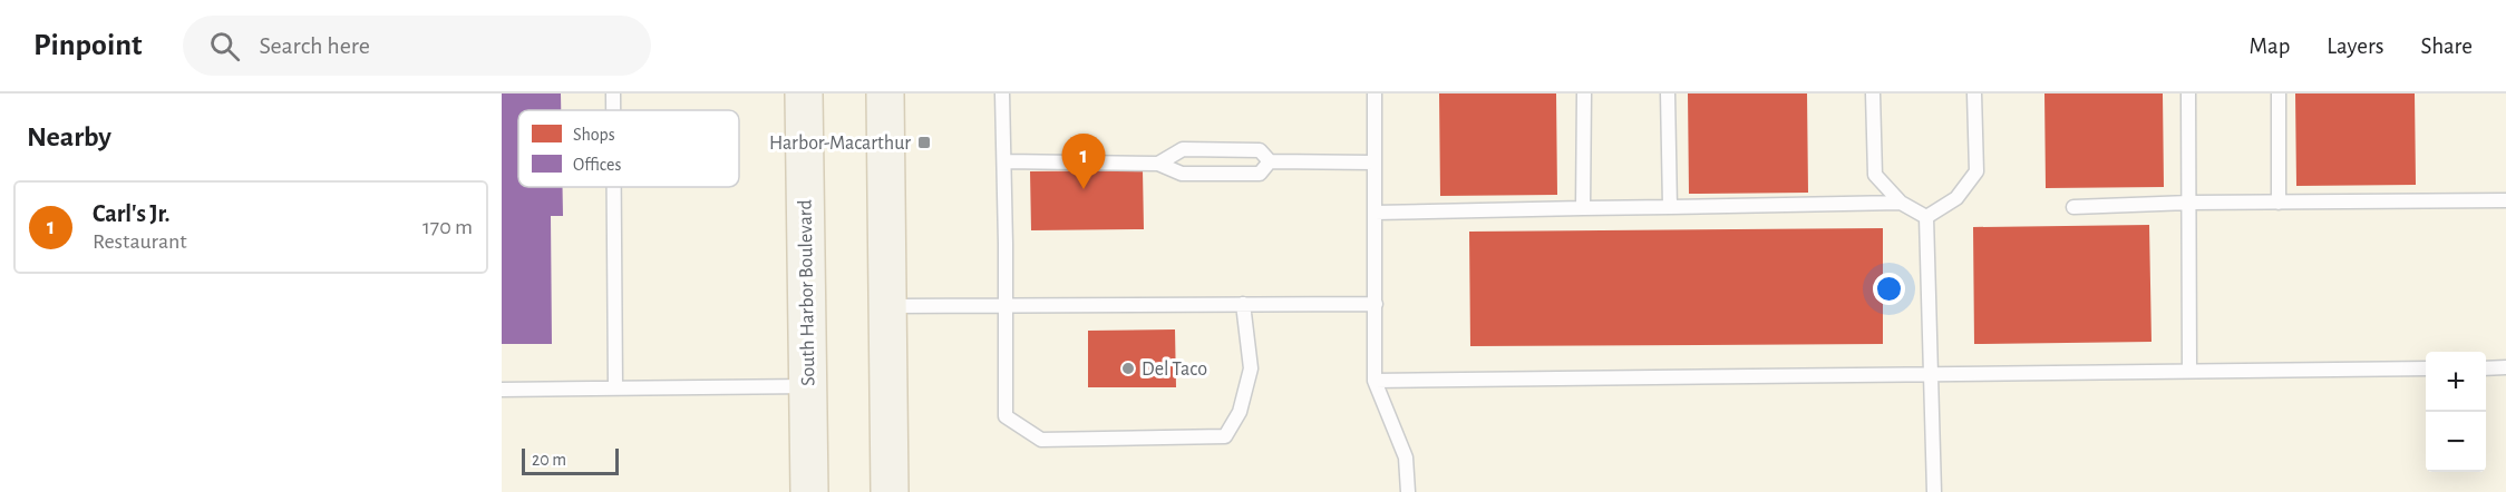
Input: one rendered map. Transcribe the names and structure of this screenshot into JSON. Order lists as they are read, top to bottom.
{
  "streets": {
    "main road": ["South Harbor Boulevard"]
  },
  "places": {
    "transit": ["Harbor-Macarthur"],
    "other": ["Del Taco"]
  },
  "legend": ["Shops", "Offices"],
  "scale_bar": "20 m",
  "page": {
    "header": "Pinpoint",
    "search": "Search here",
    "nav": ["Map", "Layers", "Share"],
    "heading": "Nearby",
    "pins": "1",
    "list": [
      {
        "mark": "1",
        "name": "Carl's Jr.",
        "note": "Restaurant",
        "value": "170 m"
      }
    ],
    "map_buttons": ["+", "−"],
    "scale": "20 m"
  }
}
